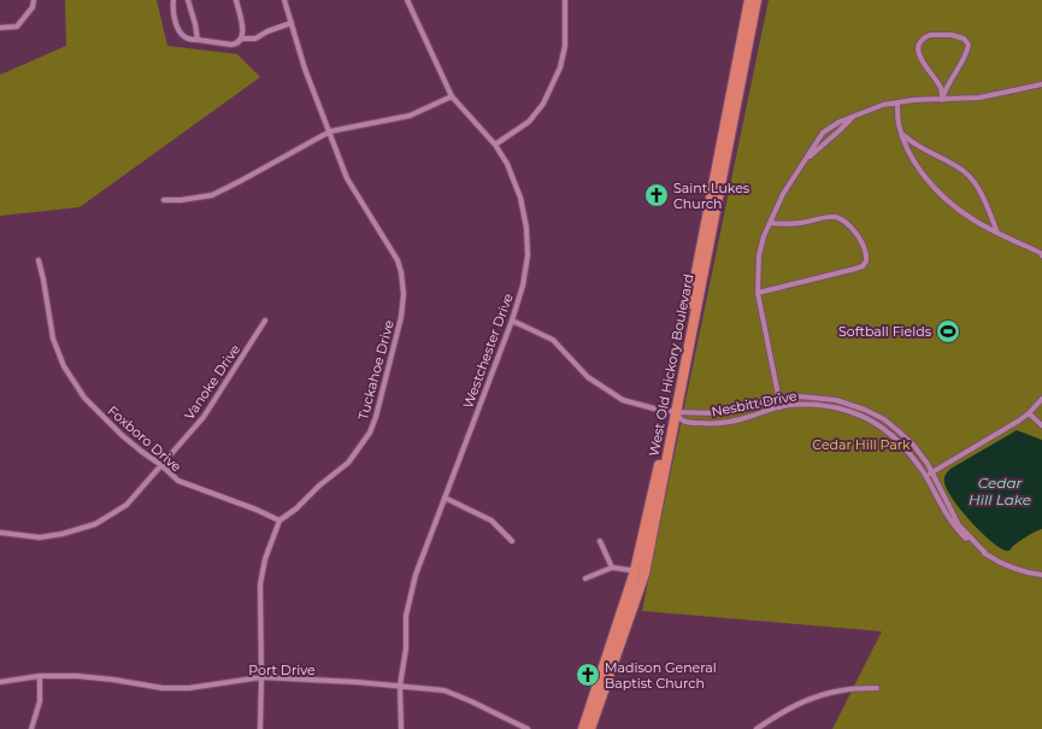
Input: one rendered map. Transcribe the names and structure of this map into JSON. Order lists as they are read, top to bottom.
{
  "streets": {
    "main road": ["West Old Hickory Boulevard"],
    "street": [
      "Westchester Drive",
      "Tuckahoe Drive",
      "Vanoke Drive",
      "Nesbitt Drive",
      "Foxboro Drive",
      "Port Drive"
    ]
  },
  "crossings": [
    ["Westchester Drive", "Port Drive"],
    ["West Old Hickory Boulevard", "Nesbitt Drive"],
    ["Tuckahoe Drive", "Foxboro Drive"],
    ["Vanoke Drive", "Foxboro Drive"]
  ],
  "water": ["Cedar Hill Lake"],
  "parks": ["Cedar Hill Park"],
  "places": {
    "church": ["Saint Lukes Church", "Madison General Baptist Church"],
    "sports": ["Softball Fields"]
  }
}
